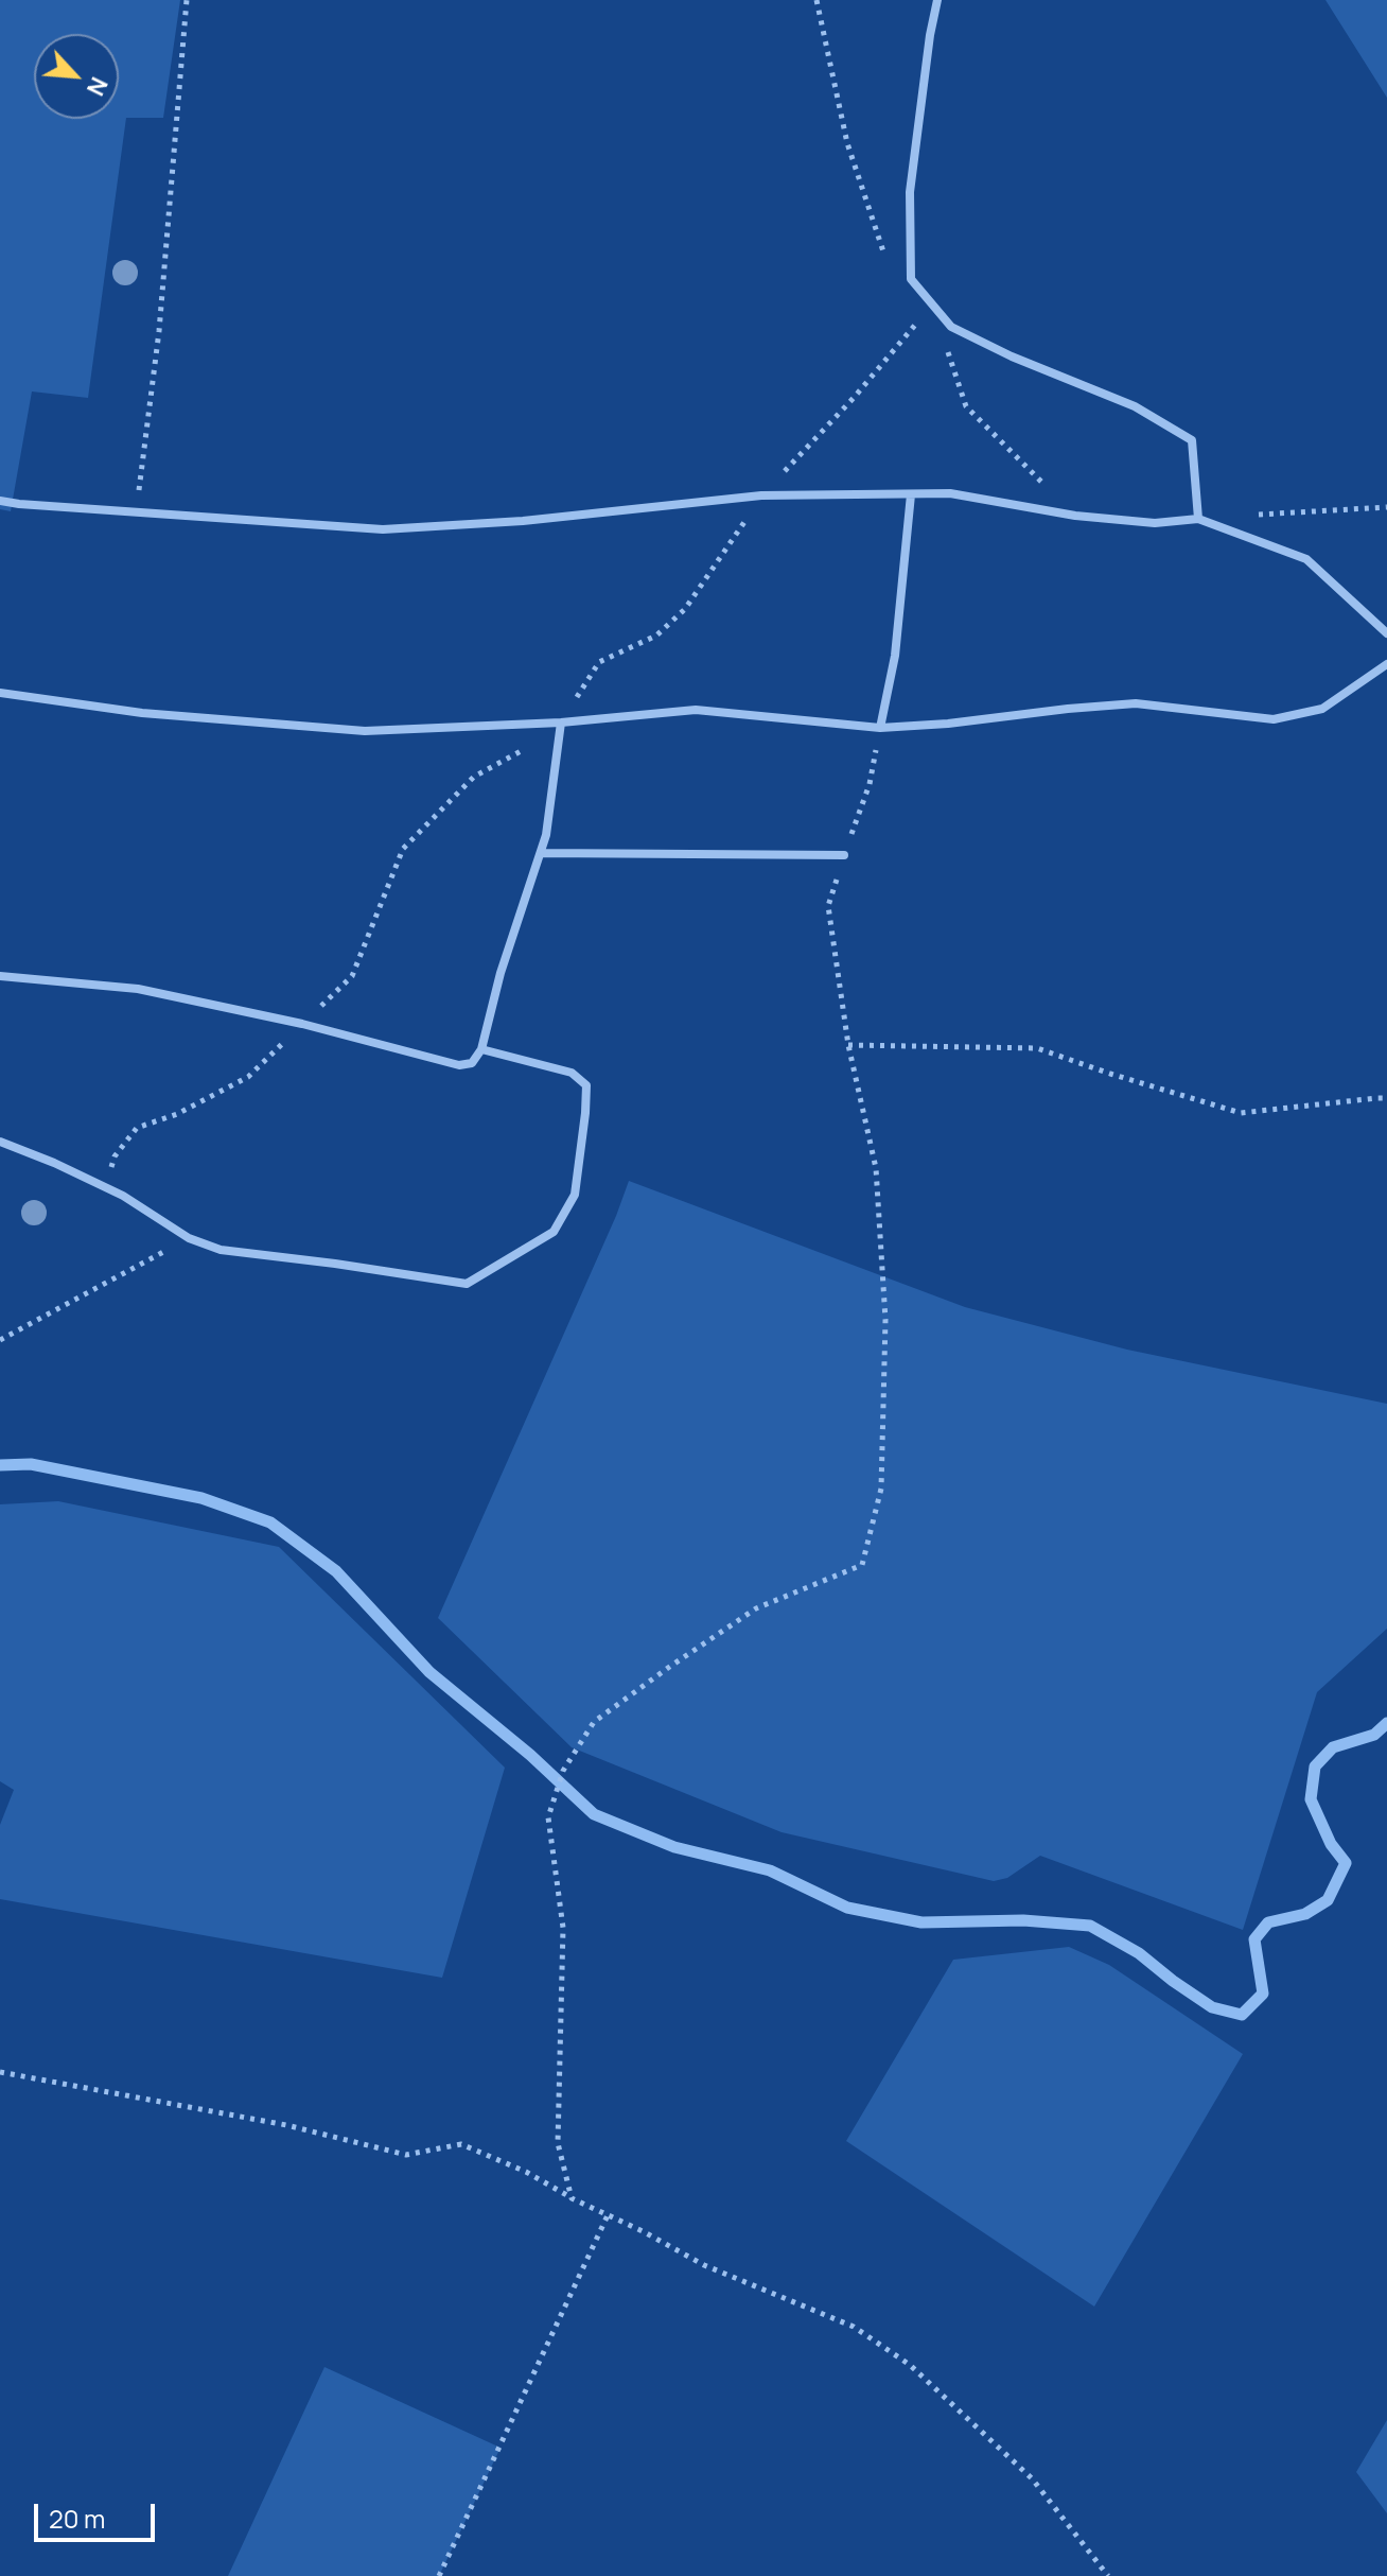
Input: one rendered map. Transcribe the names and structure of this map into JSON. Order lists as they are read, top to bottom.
{
  "scale_bar": "20 m",
  "north": "bottom right"
}
